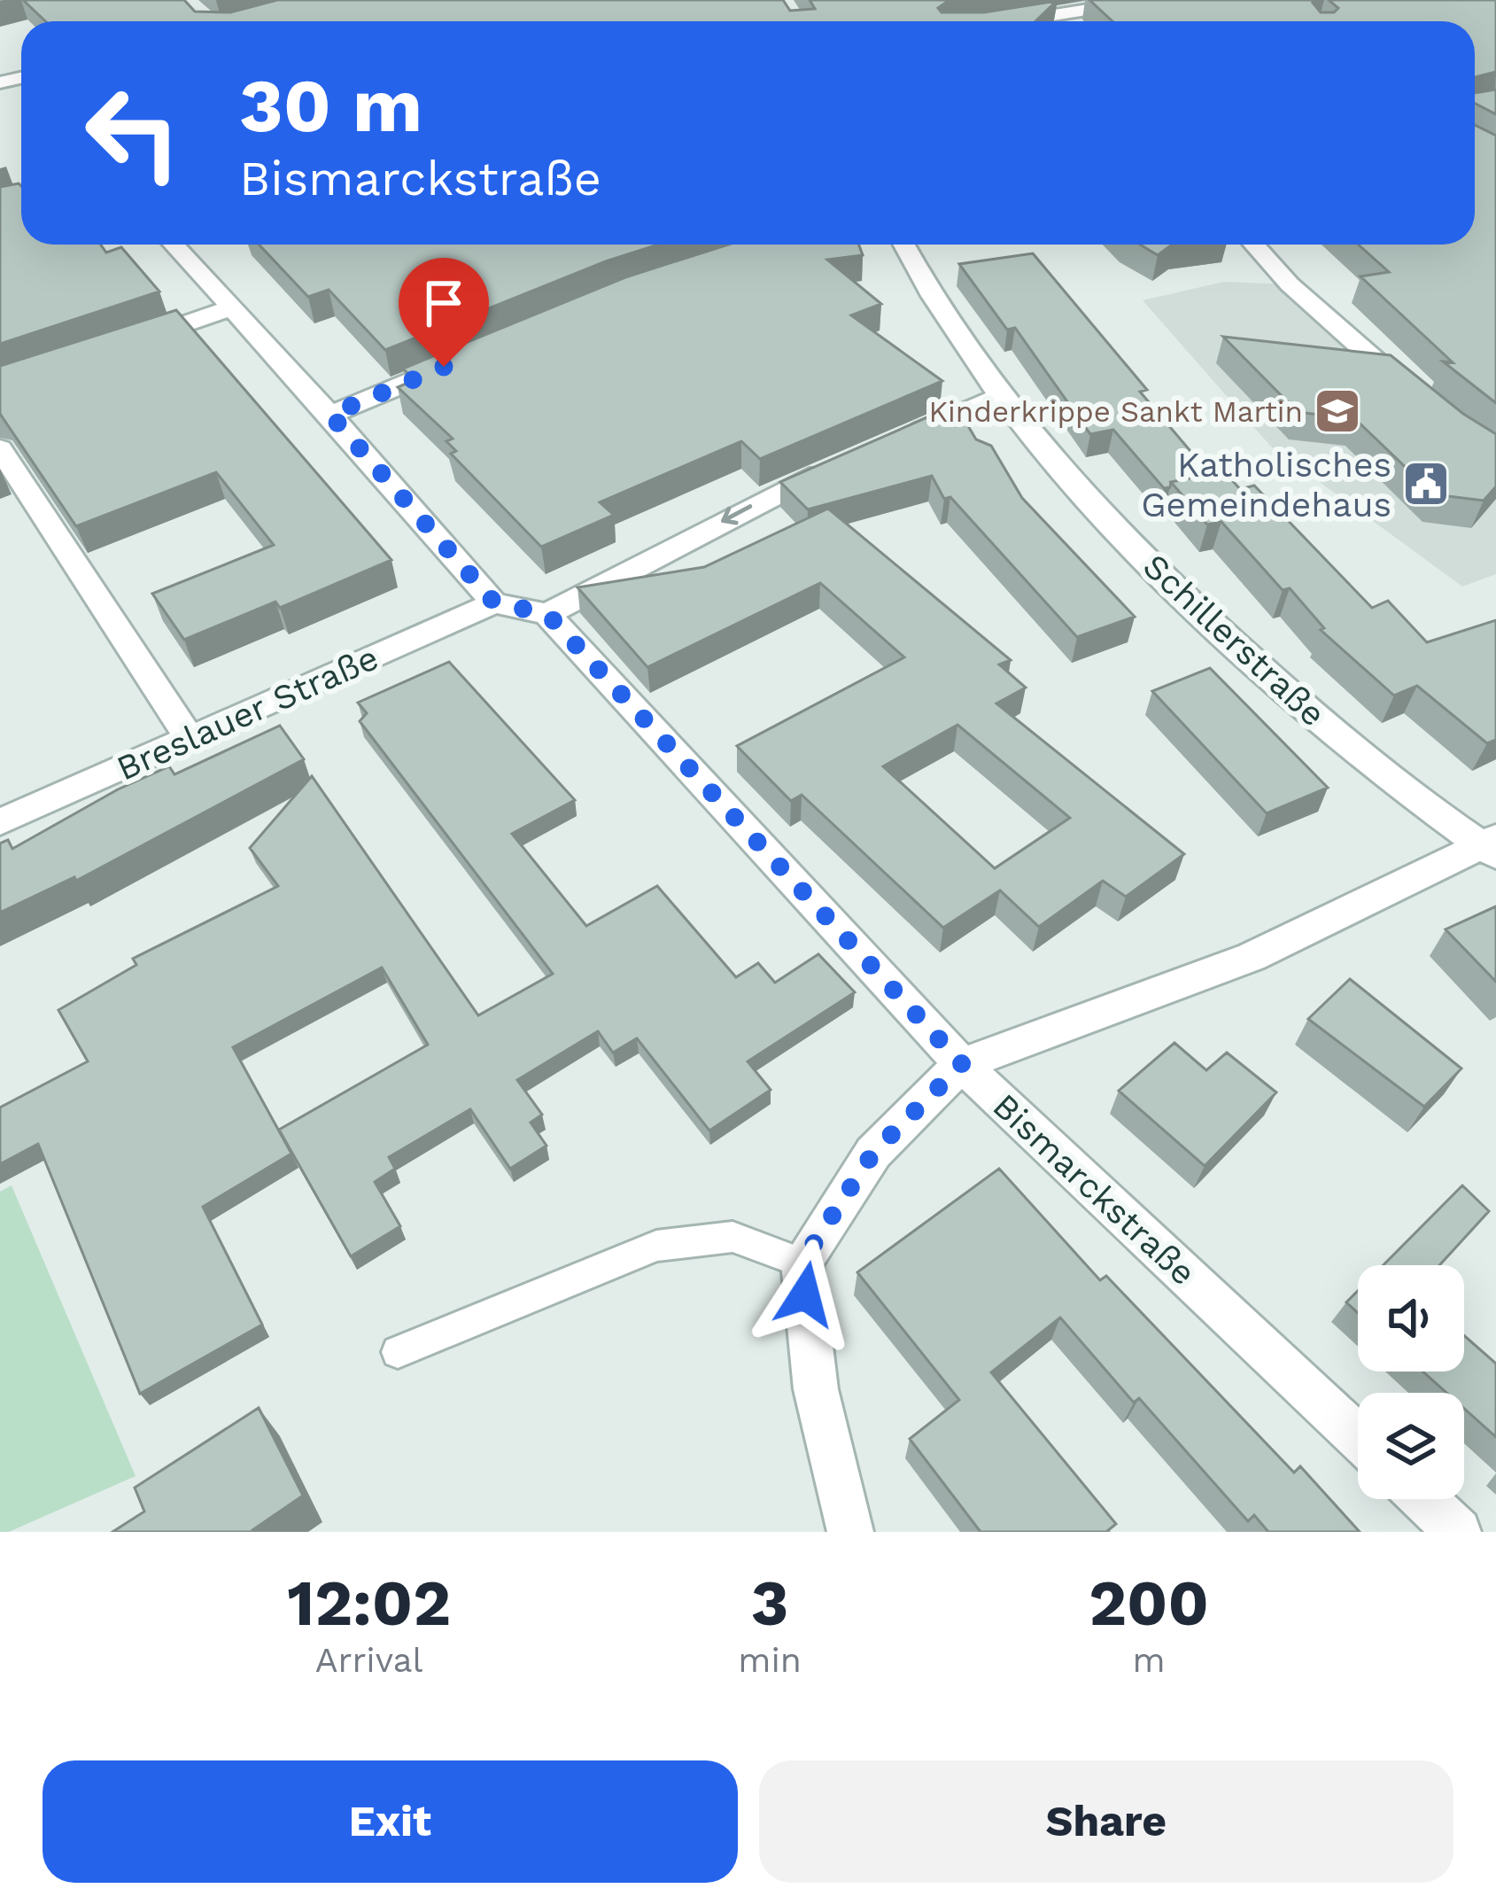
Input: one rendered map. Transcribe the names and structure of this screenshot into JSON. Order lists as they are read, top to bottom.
{
  "streets": {
    "street": ["Schillerstraße", "Breslauer Straße", "Bismarckstraße"]
  },
  "places": {
    "school or university": ["Kinderkrippe Sankt Martin"],
    "public building": ["Katholisches Gemeindehaus"]
  },
  "page": {
    "turn": ["30 m", "Bismarckstraße"],
    "eta": [
      "12:02",
      "Arrival",
      "3",
      "min",
      "200",
      "m"
    ],
    "buttons": ["Exit", "Share"]
  }
}
